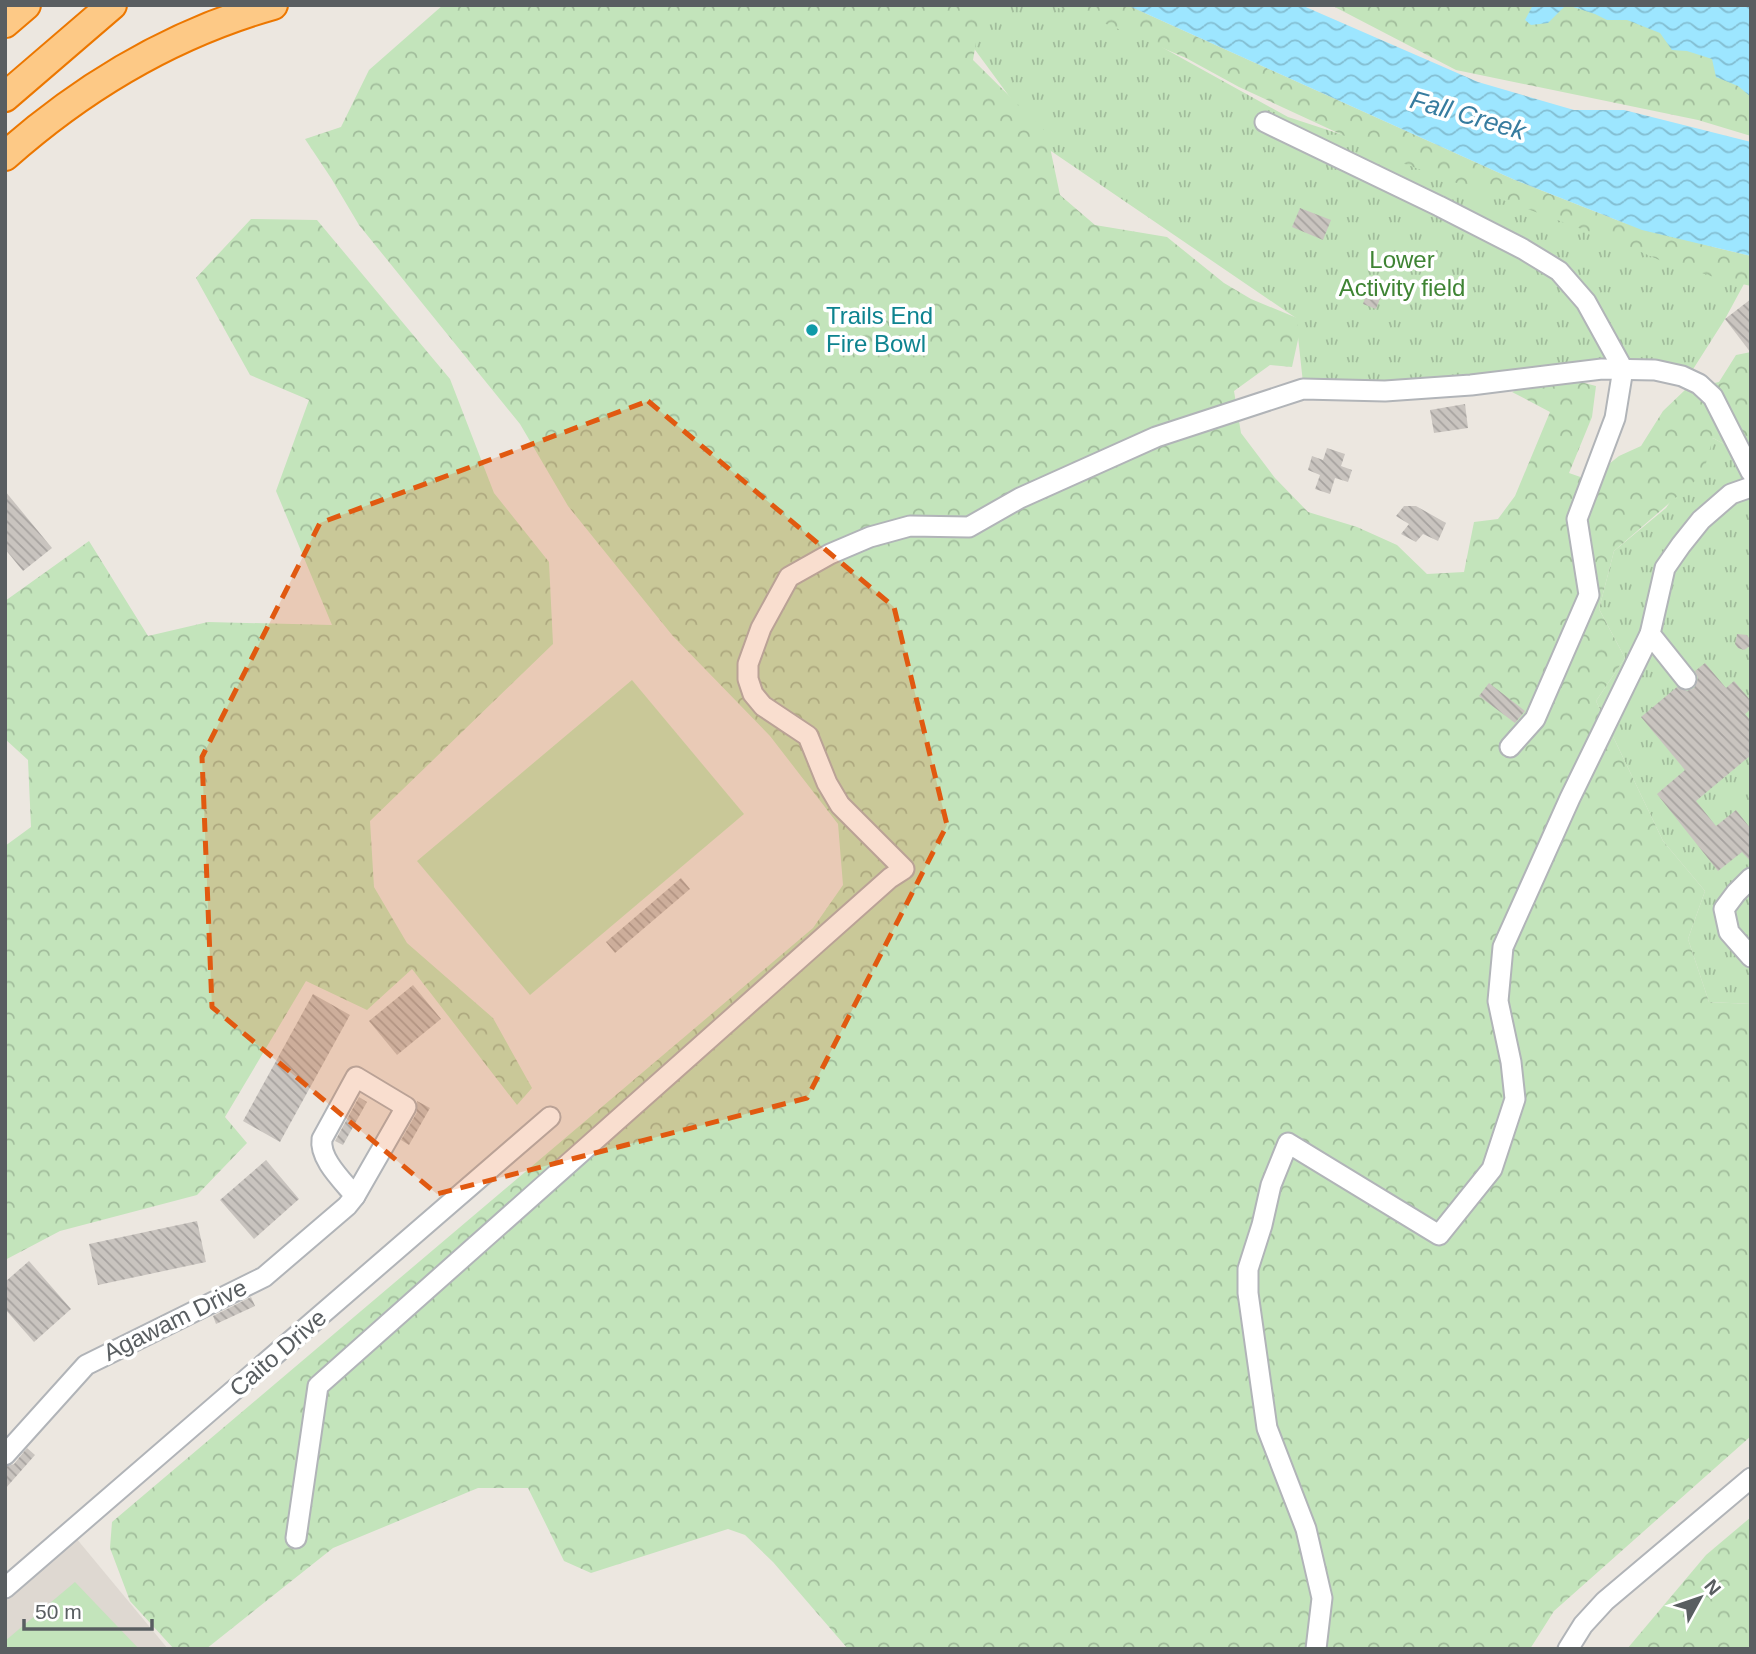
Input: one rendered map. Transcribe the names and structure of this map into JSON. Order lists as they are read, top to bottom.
{
  "streets": {
    "street": ["Agawam Drive", "Caito Drive"]
  },
  "water": ["Fall Creek"],
  "parks": ["Lower Activity field"],
  "places": ["Trails End Fire Bowl"],
  "scale_bar": "50 m",
  "north": "top right"
}
